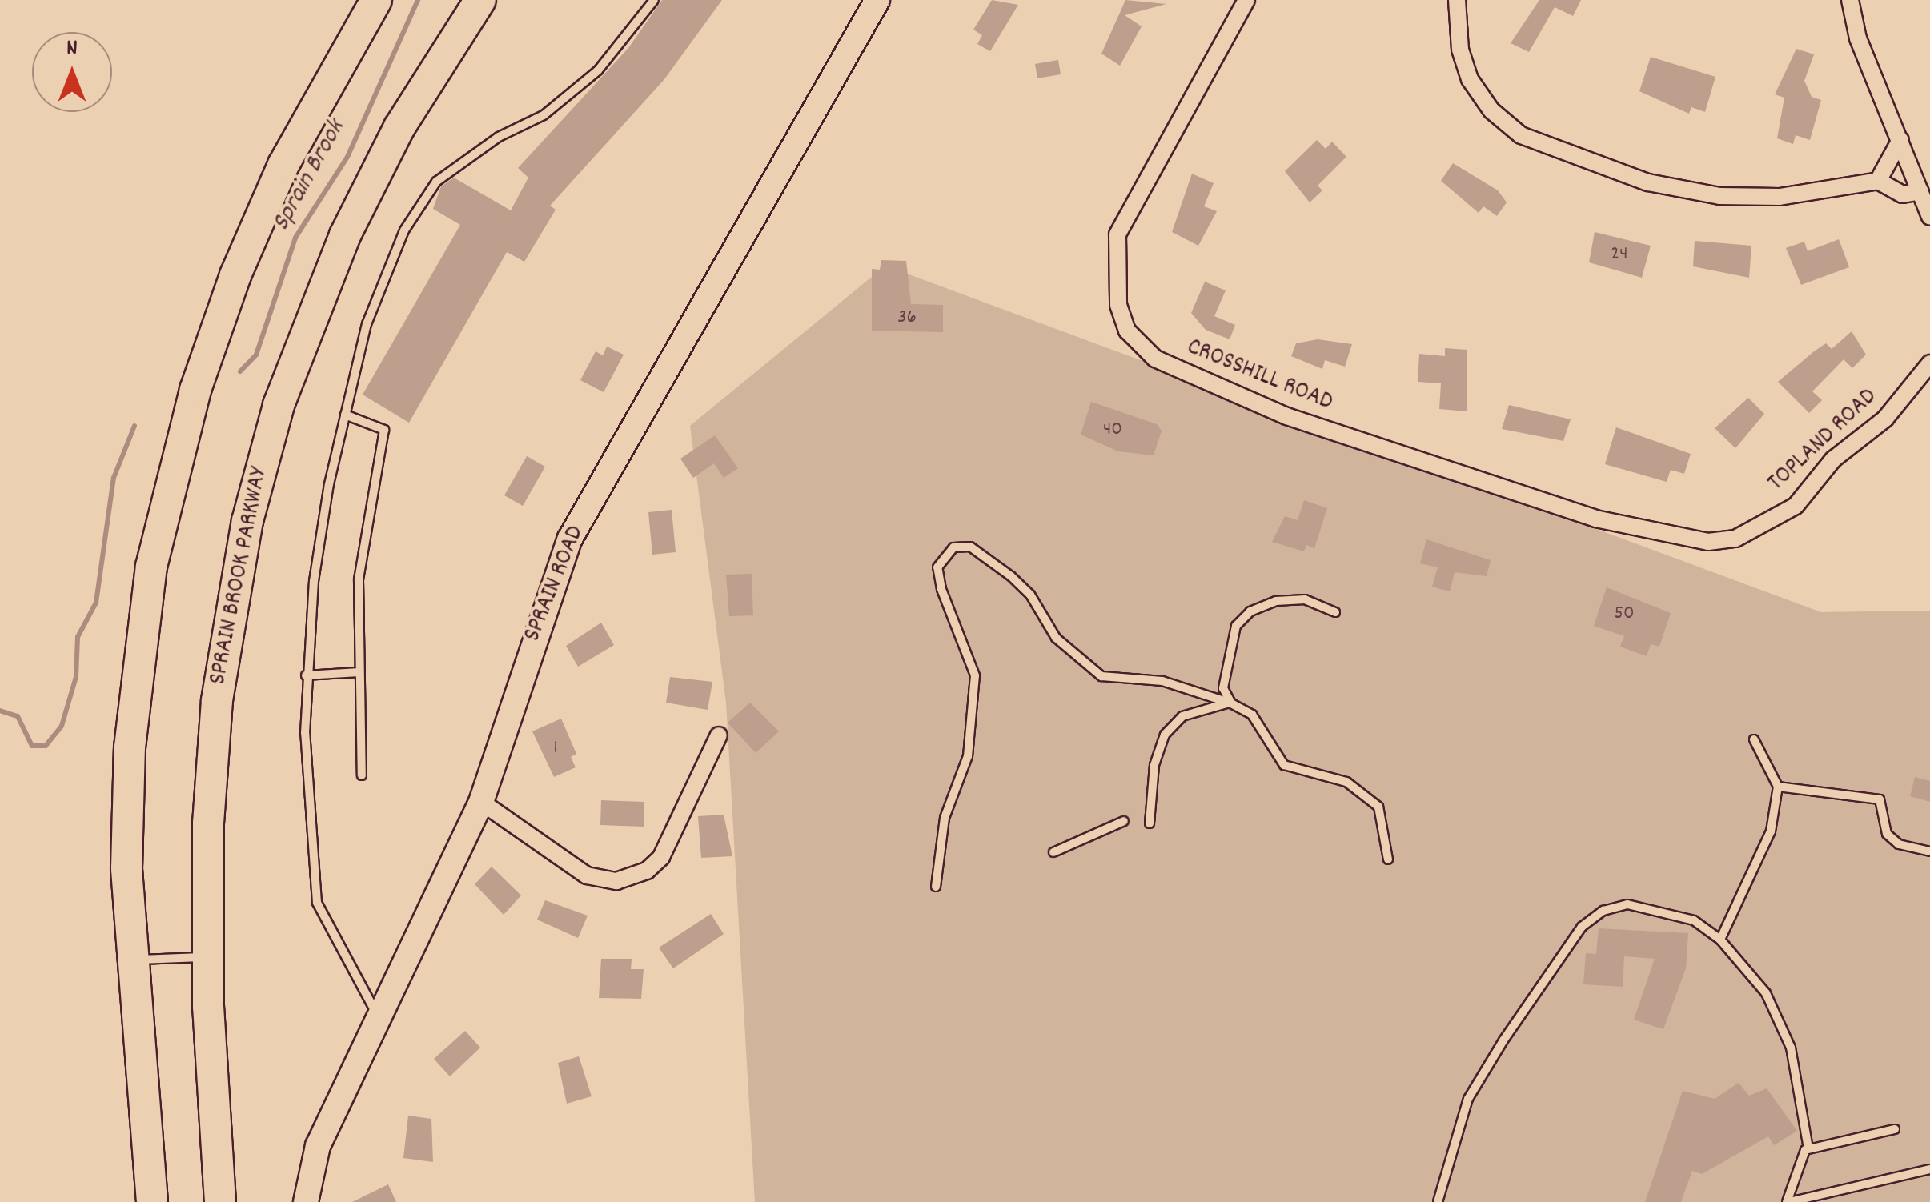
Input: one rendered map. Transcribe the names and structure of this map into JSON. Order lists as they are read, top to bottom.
{
  "streets": {
    "highway": ["SPRAIN BROOK PARKWAY"],
    "street": ["CROSSHILL ROAD", "TOPLAND ROAD", "SPRAIN ROAD"]
  },
  "crossings": [
    ["CROSSHILL ROAD", "TOPLAND ROAD"]
  ],
  "water": ["Sprain Brook"],
  "house_numbers": [
    "24",
    "36",
    "40",
    "50",
    "1"
  ],
  "north": "top"
}
